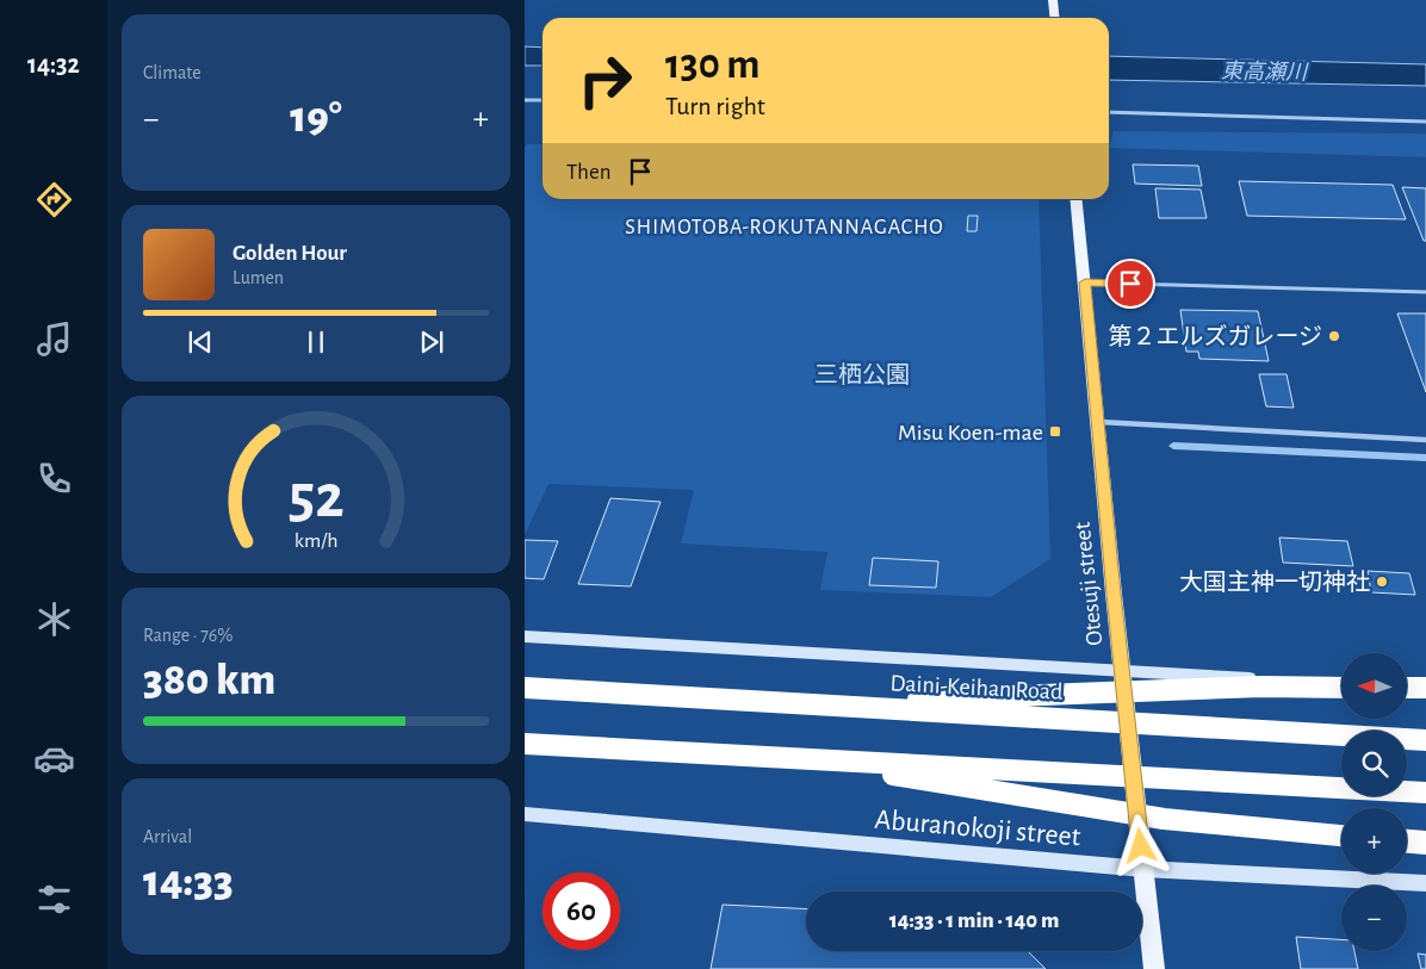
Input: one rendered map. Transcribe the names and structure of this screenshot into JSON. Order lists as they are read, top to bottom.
{
  "streets": {
    "highway": ["Daini-Keihan Road"],
    "main road": ["Otesuji street"],
    "street": ["Aburanokoji street"]
  },
  "crossings": [
    ["Otesuji street", "Aburanokoji street"]
  ],
  "districts": ["SHIMOTOBA-ROKUTANNAGACHO"],
  "water": ["東高瀬川"],
  "parks": ["三栖公園"],
  "places": {
    "other": ["第２エルズガレージ", "大国主神一切神社"],
    "transit": ["Misu Koen-mae"]
  },
  "north": "left",
  "page": {
    "tabs": "14:32",
    "tile": [
      "Climate",
      ["Range · 76%", "380 km"],
      ["Arrival", "14:33"]
    ],
    "turn": ["130 m", "Turn right"],
    "heat": ["−", "19°", "+"],
    "then": "Then",
    "song": ["Golden Hour", "Lumen"],
    "map_buttons": ["+", "−"],
    "limit": "60",
    "trip": "14:33 · 1 min · 140 m",
    "gauge": ["52", "km/h"]
  }
}
